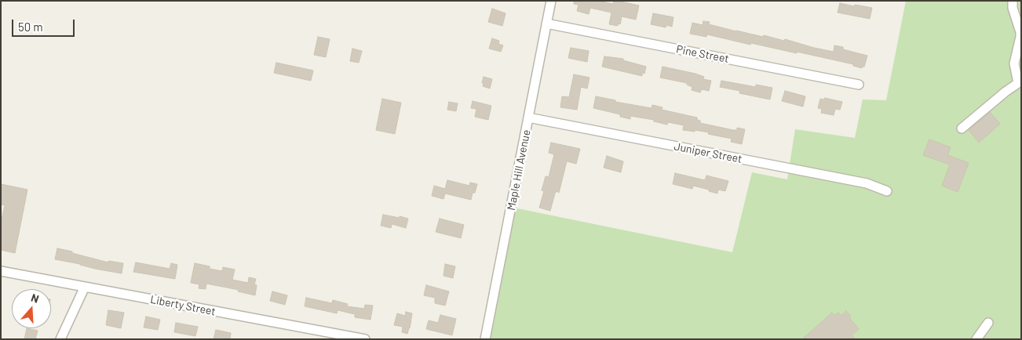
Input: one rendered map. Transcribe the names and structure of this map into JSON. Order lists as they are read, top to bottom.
{
  "streets": {
    "street": [
      "Pine Street",
      "Juniper Street",
      "Maple Hill Avenue",
      "Liberty Street"
    ]
  },
  "crossings": [
    ["Pine Street", "Maple Hill Avenue"],
    ["Juniper Street", "Maple Hill Avenue"]
  ],
  "scale_bar": "50 m",
  "north": "top"
}
